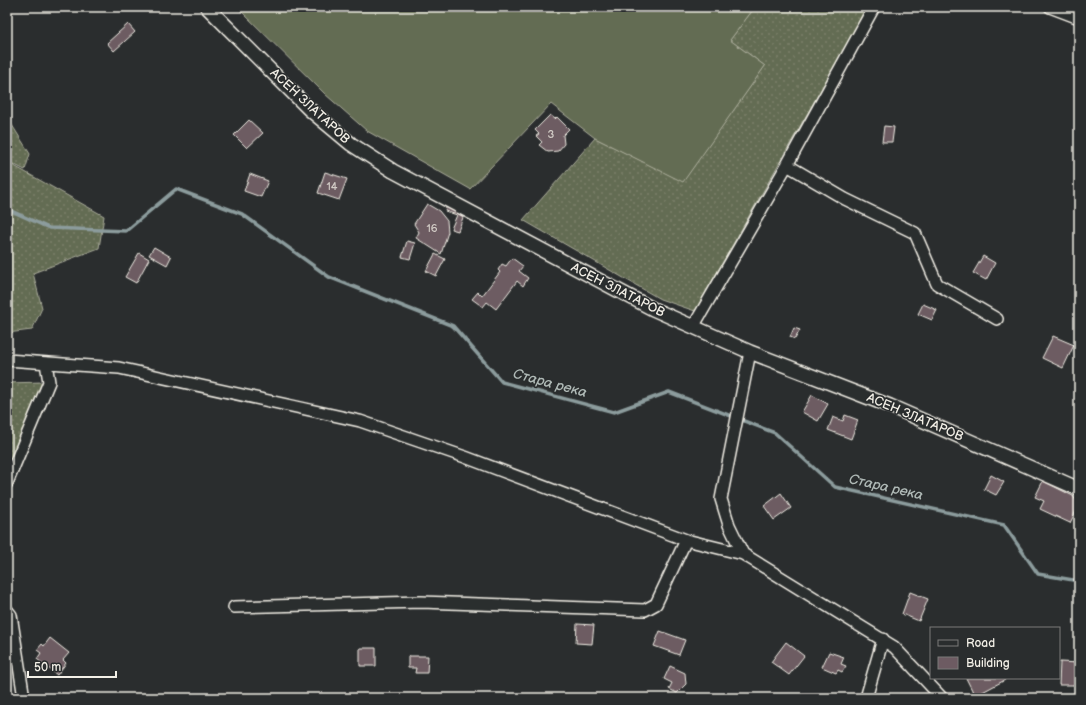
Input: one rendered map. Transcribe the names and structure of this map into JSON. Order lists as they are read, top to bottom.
{
  "streets": {
    "street": ["АСЕН ЗЛАТАРОВ"]
  },
  "water": ["Стара река"],
  "house_numbers": ["3", "14", "16"],
  "legend": ["Road", "Building"],
  "scale_bar": "50 m"
}
